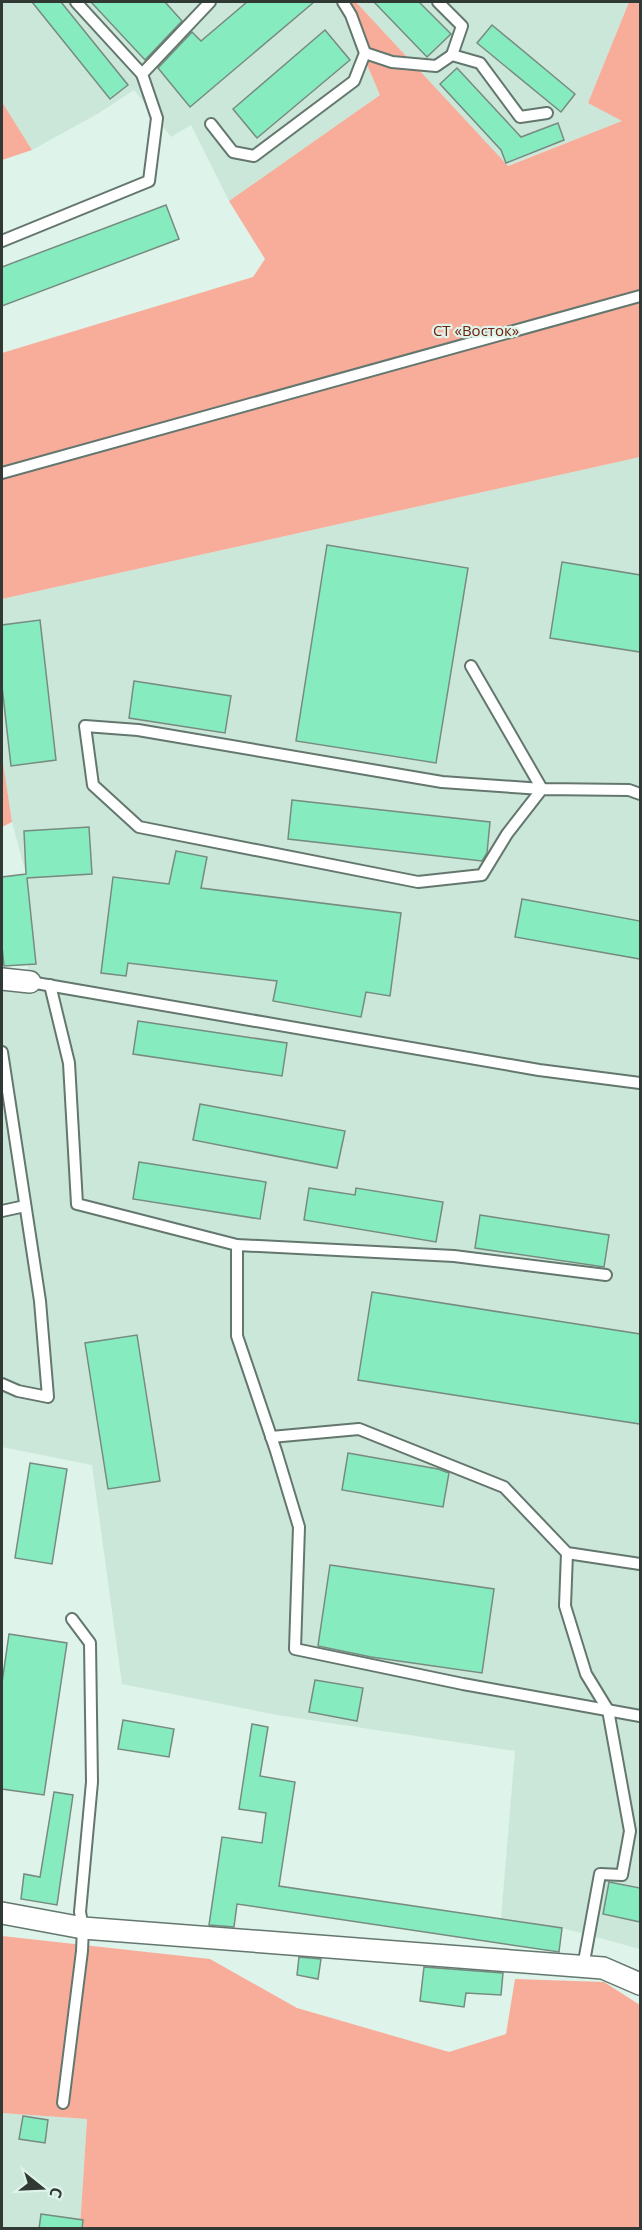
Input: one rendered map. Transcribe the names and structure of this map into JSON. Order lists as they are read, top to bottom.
{
  "parks": ["СТ «Восток»"],
  "north": "right"
}
